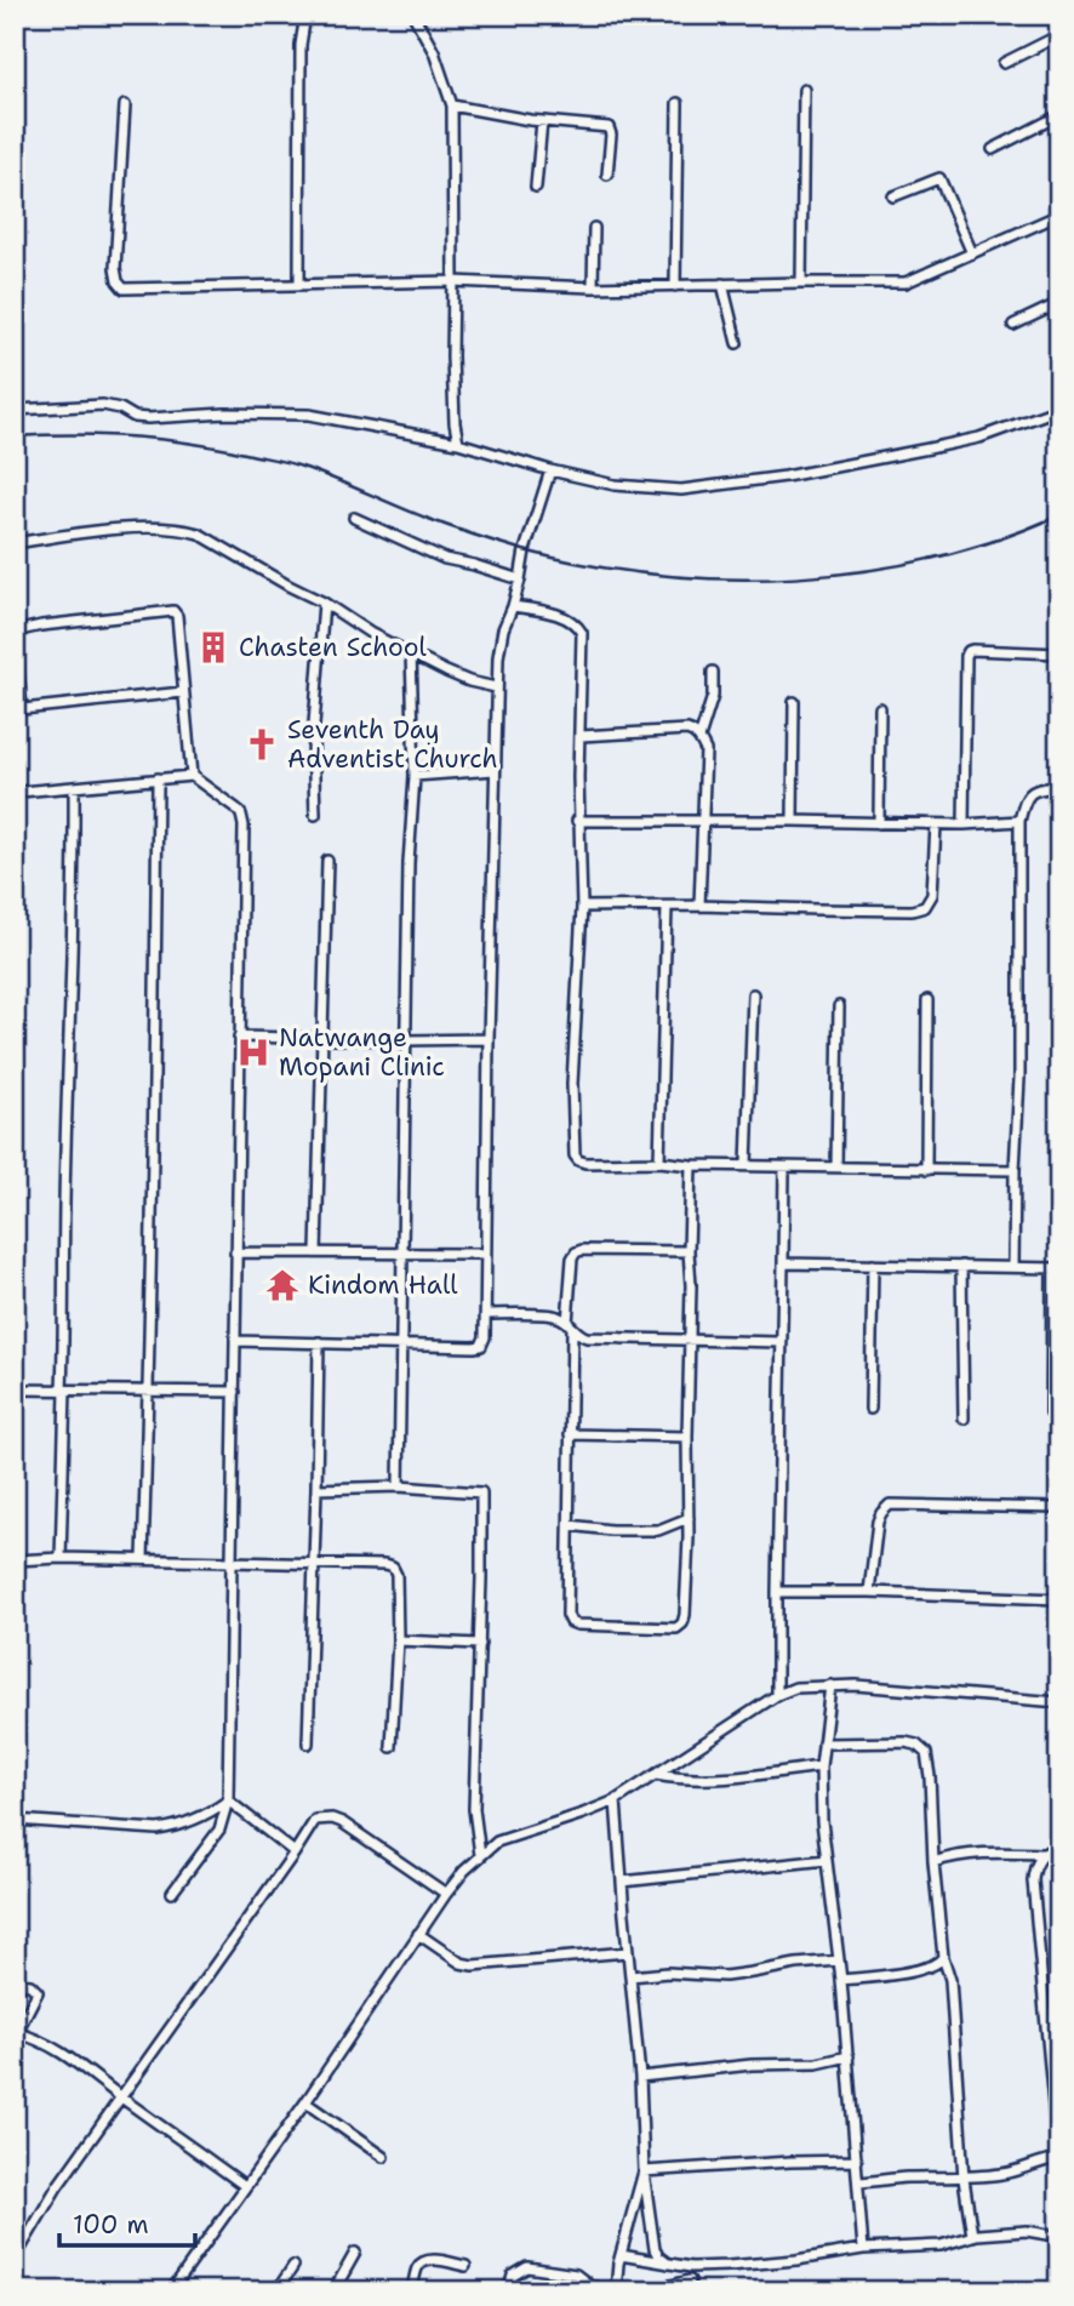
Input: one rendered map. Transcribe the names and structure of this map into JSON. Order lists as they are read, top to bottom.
{
  "places": {
    "building": ["Chasten School"],
    "church": ["Seventh Day Adventist Church"],
    "hospital": ["Natwange Mopani Clinic"],
    "temple": ["Kindom Hall"]
  },
  "scale_bar": "100 m"
}
